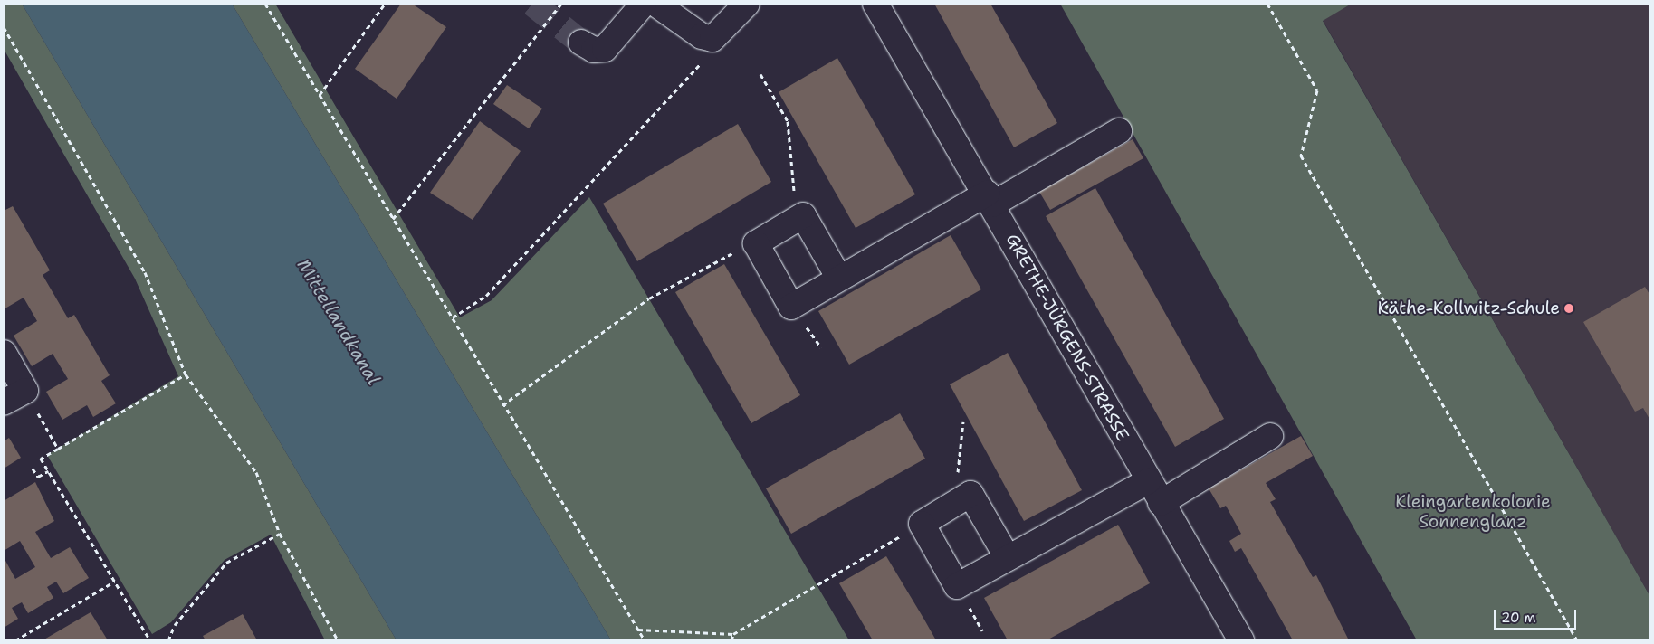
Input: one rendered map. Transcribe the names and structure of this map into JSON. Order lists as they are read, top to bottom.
{
  "streets": {
    "street": ["GRETHE-JÜRGENS-STRASSE"]
  },
  "water": ["Mittellandkanal"],
  "parks": ["Kleingartenkolonie Sonnenglanz"],
  "places": ["Käthe-Kollwitz-Schule"],
  "scale_bar": "20 m"
}
